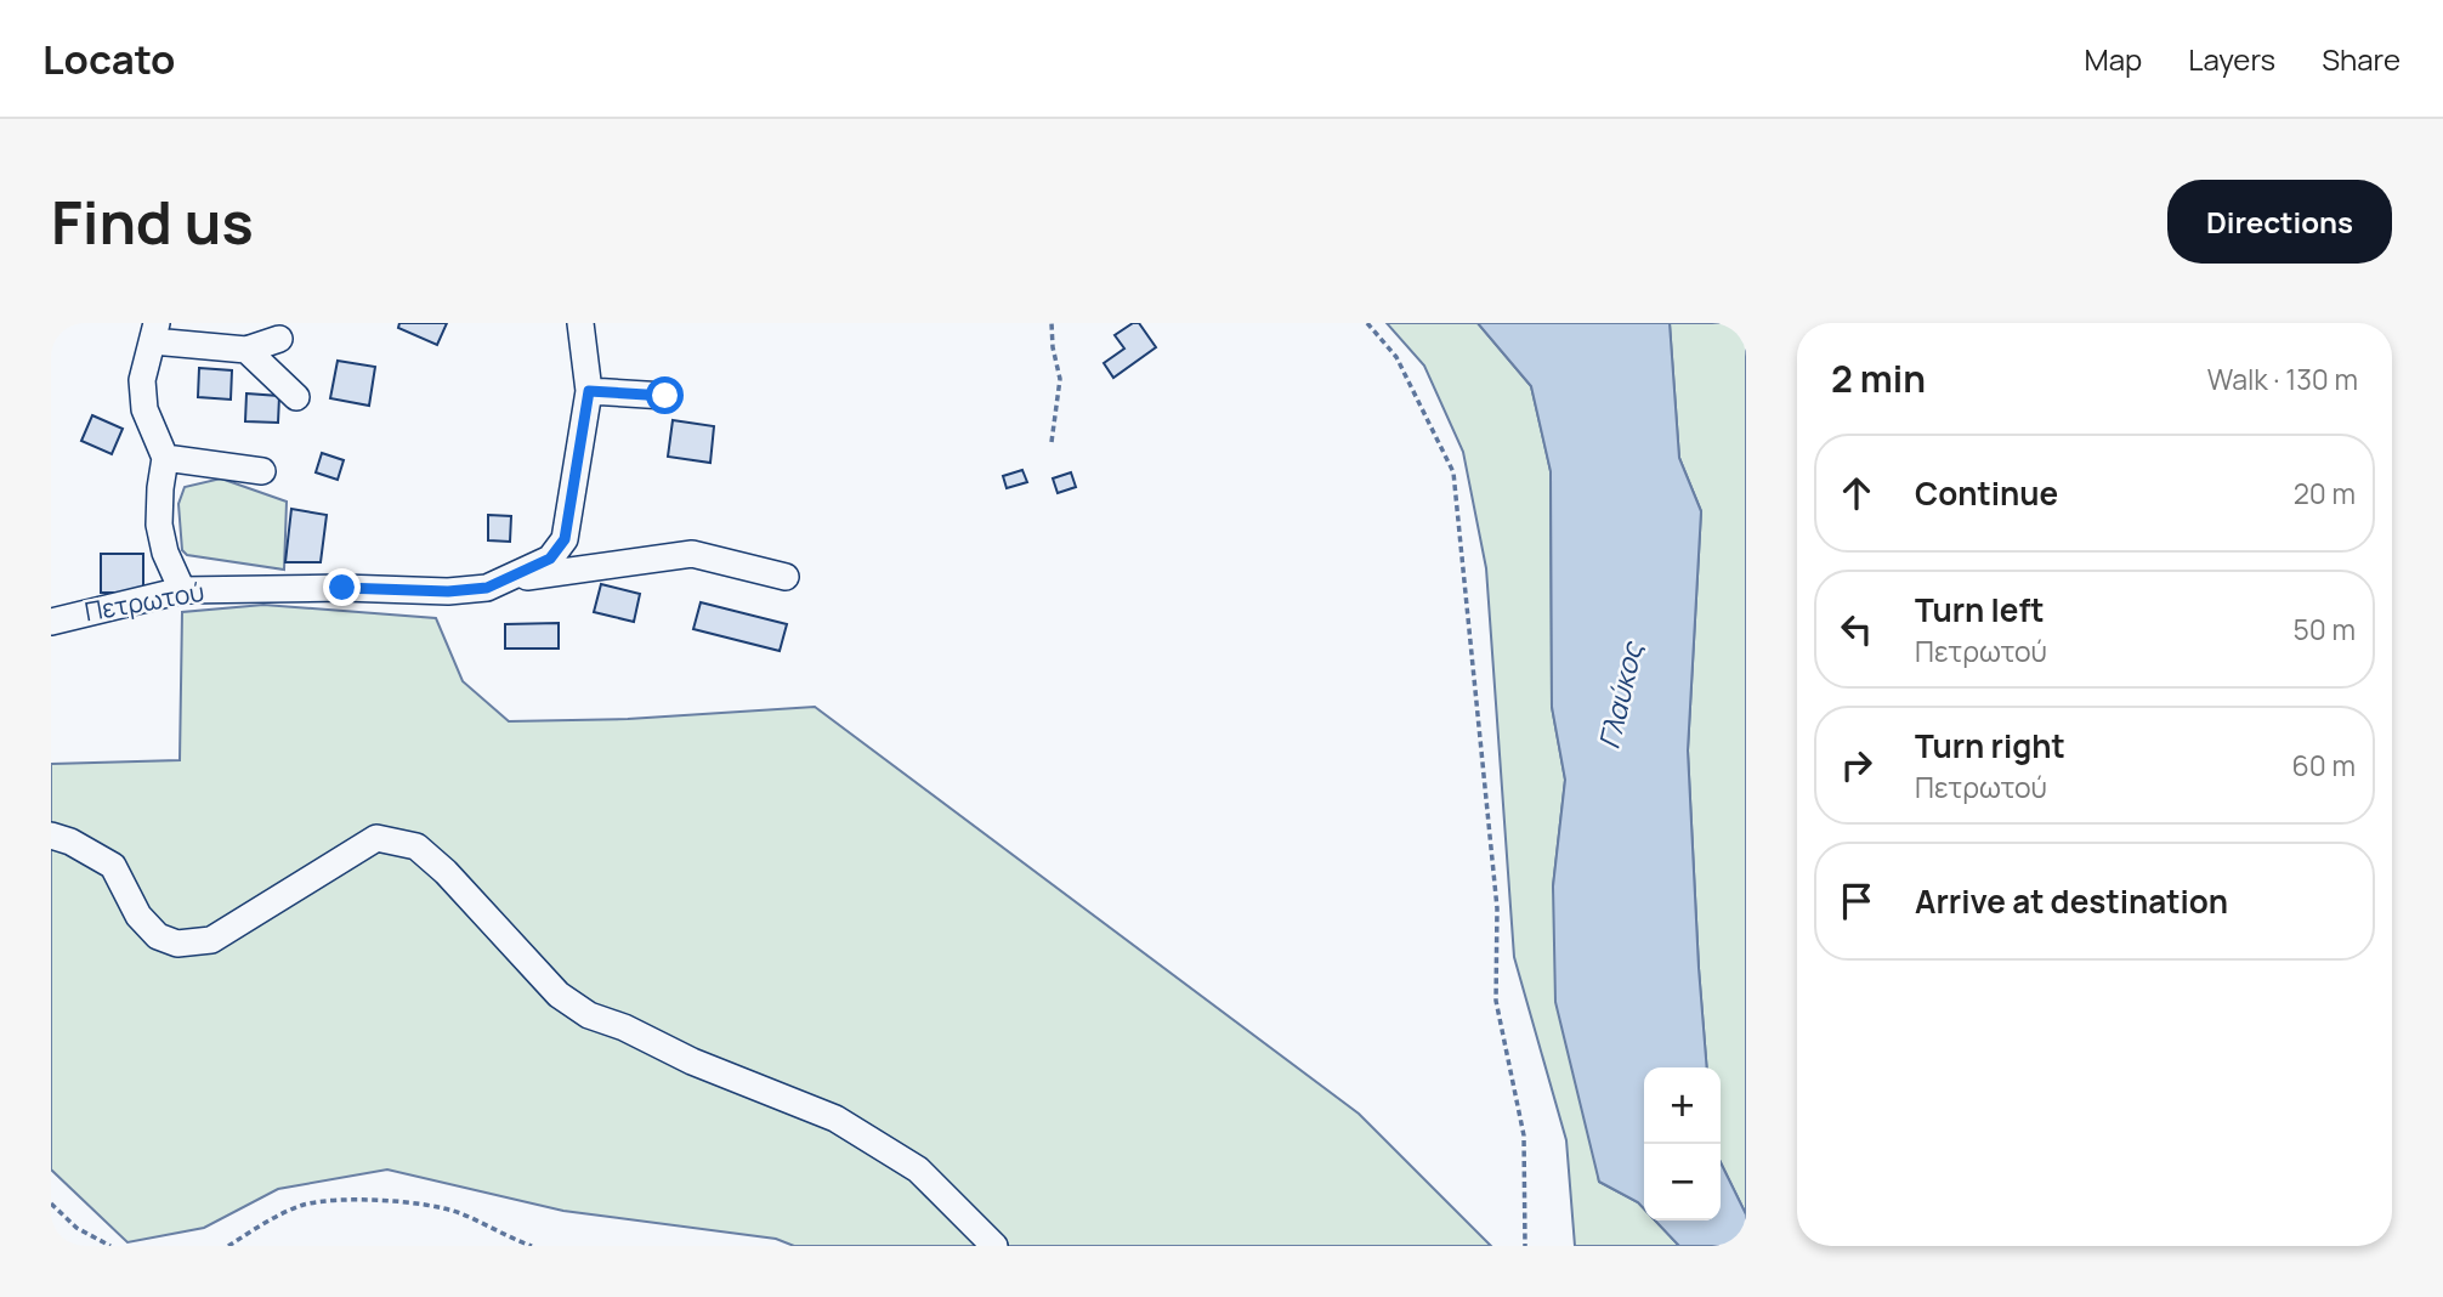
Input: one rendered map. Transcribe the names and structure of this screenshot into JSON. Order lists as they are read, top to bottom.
{
  "streets": {
    "street": ["Πετρωτού"]
  },
  "water": ["Γλαύκος"],
  "page": {
    "header": "Locato",
    "nav": ["Map", "Layers", "Share"],
    "buttons": "Directions",
    "title": "Find us",
    "heading": ["2 min", "Walk · 130 m"],
    "list": [
      ["Continue", "20 m"],
      ["Turn left", "Πετρωτού", "50 m"],
      ["Turn right", "Πετρωτού", "60 m"],
      "Arrive at destination"
    ],
    "map_buttons": ["+", "−"]
  }
}
